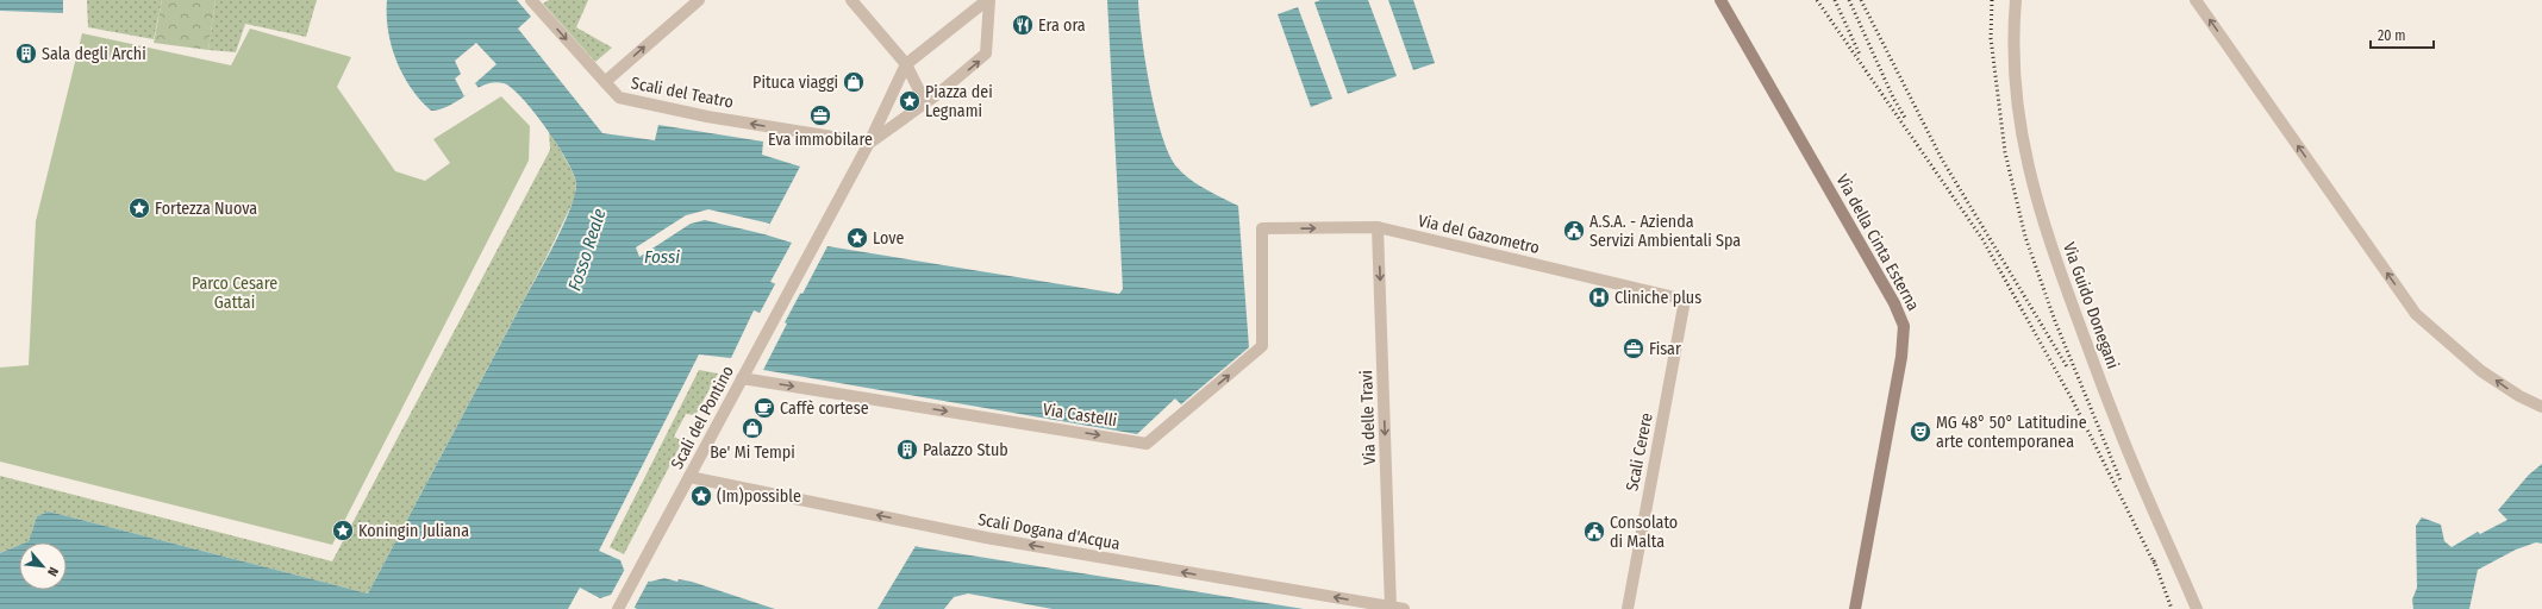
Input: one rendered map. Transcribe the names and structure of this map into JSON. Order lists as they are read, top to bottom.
{
  "streets": {
    "main road": ["Via della Cinta Esterna"],
    "street": [
      "Scali del Teatro",
      "Via del Gazometro",
      "Via Guido Donegani",
      "Via Castelli",
      "Scali del Pontino",
      "Via delle Travi",
      "Scali Cerere",
      "Scali Dogana d'Acqua"
    ]
  },
  "crossings": [
    ["Scali del Teatro", "Scali del Pontino"],
    ["Via del Gazometro", "Via Castelli"],
    ["Via del Gazometro", "Via delle Travi"],
    ["Via del Gazometro", "Scali Cerere"],
    ["Via Castelli", "Scali del Pontino"],
    ["Scali del Pontino", "Scali Dogana d'Acqua"],
    ["Via delle Travi", "Scali Dogana d'Acqua"]
  ],
  "one_way": ["Via delle Travi", "Scali Dogana d'Acqua"],
  "water": ["Fosso Reale", "Fossi"],
  "parks": ["Parco Cesare Gattai"],
  "places": {
    "restaurant": ["Era ora"],
    "building": ["Sala degli Archi", "Palazzo Stub"],
    "shop": ["Pituca viaggi", "Be' Mi Tempi"],
    "place": [
      "Piazza dei Legnami",
      "Fortezza Nuova",
      "Love",
      "(Im)possible",
      "Koningin Juliana"
    ],
    "office": ["Eva immobilare", "Fisar"],
    "public building": ["A.S.A. - Azienda Servizi Ambientali Spa", "Consolato di Malta"],
    "hospital": ["Cliniche plus"],
    "cafe": ["Caffè cortese"],
    "theatre": ["MG 48° 50° Latitudine arte contemporanea"]
  },
  "scale_bar": "20 m",
  "north": "bottom right"
}
